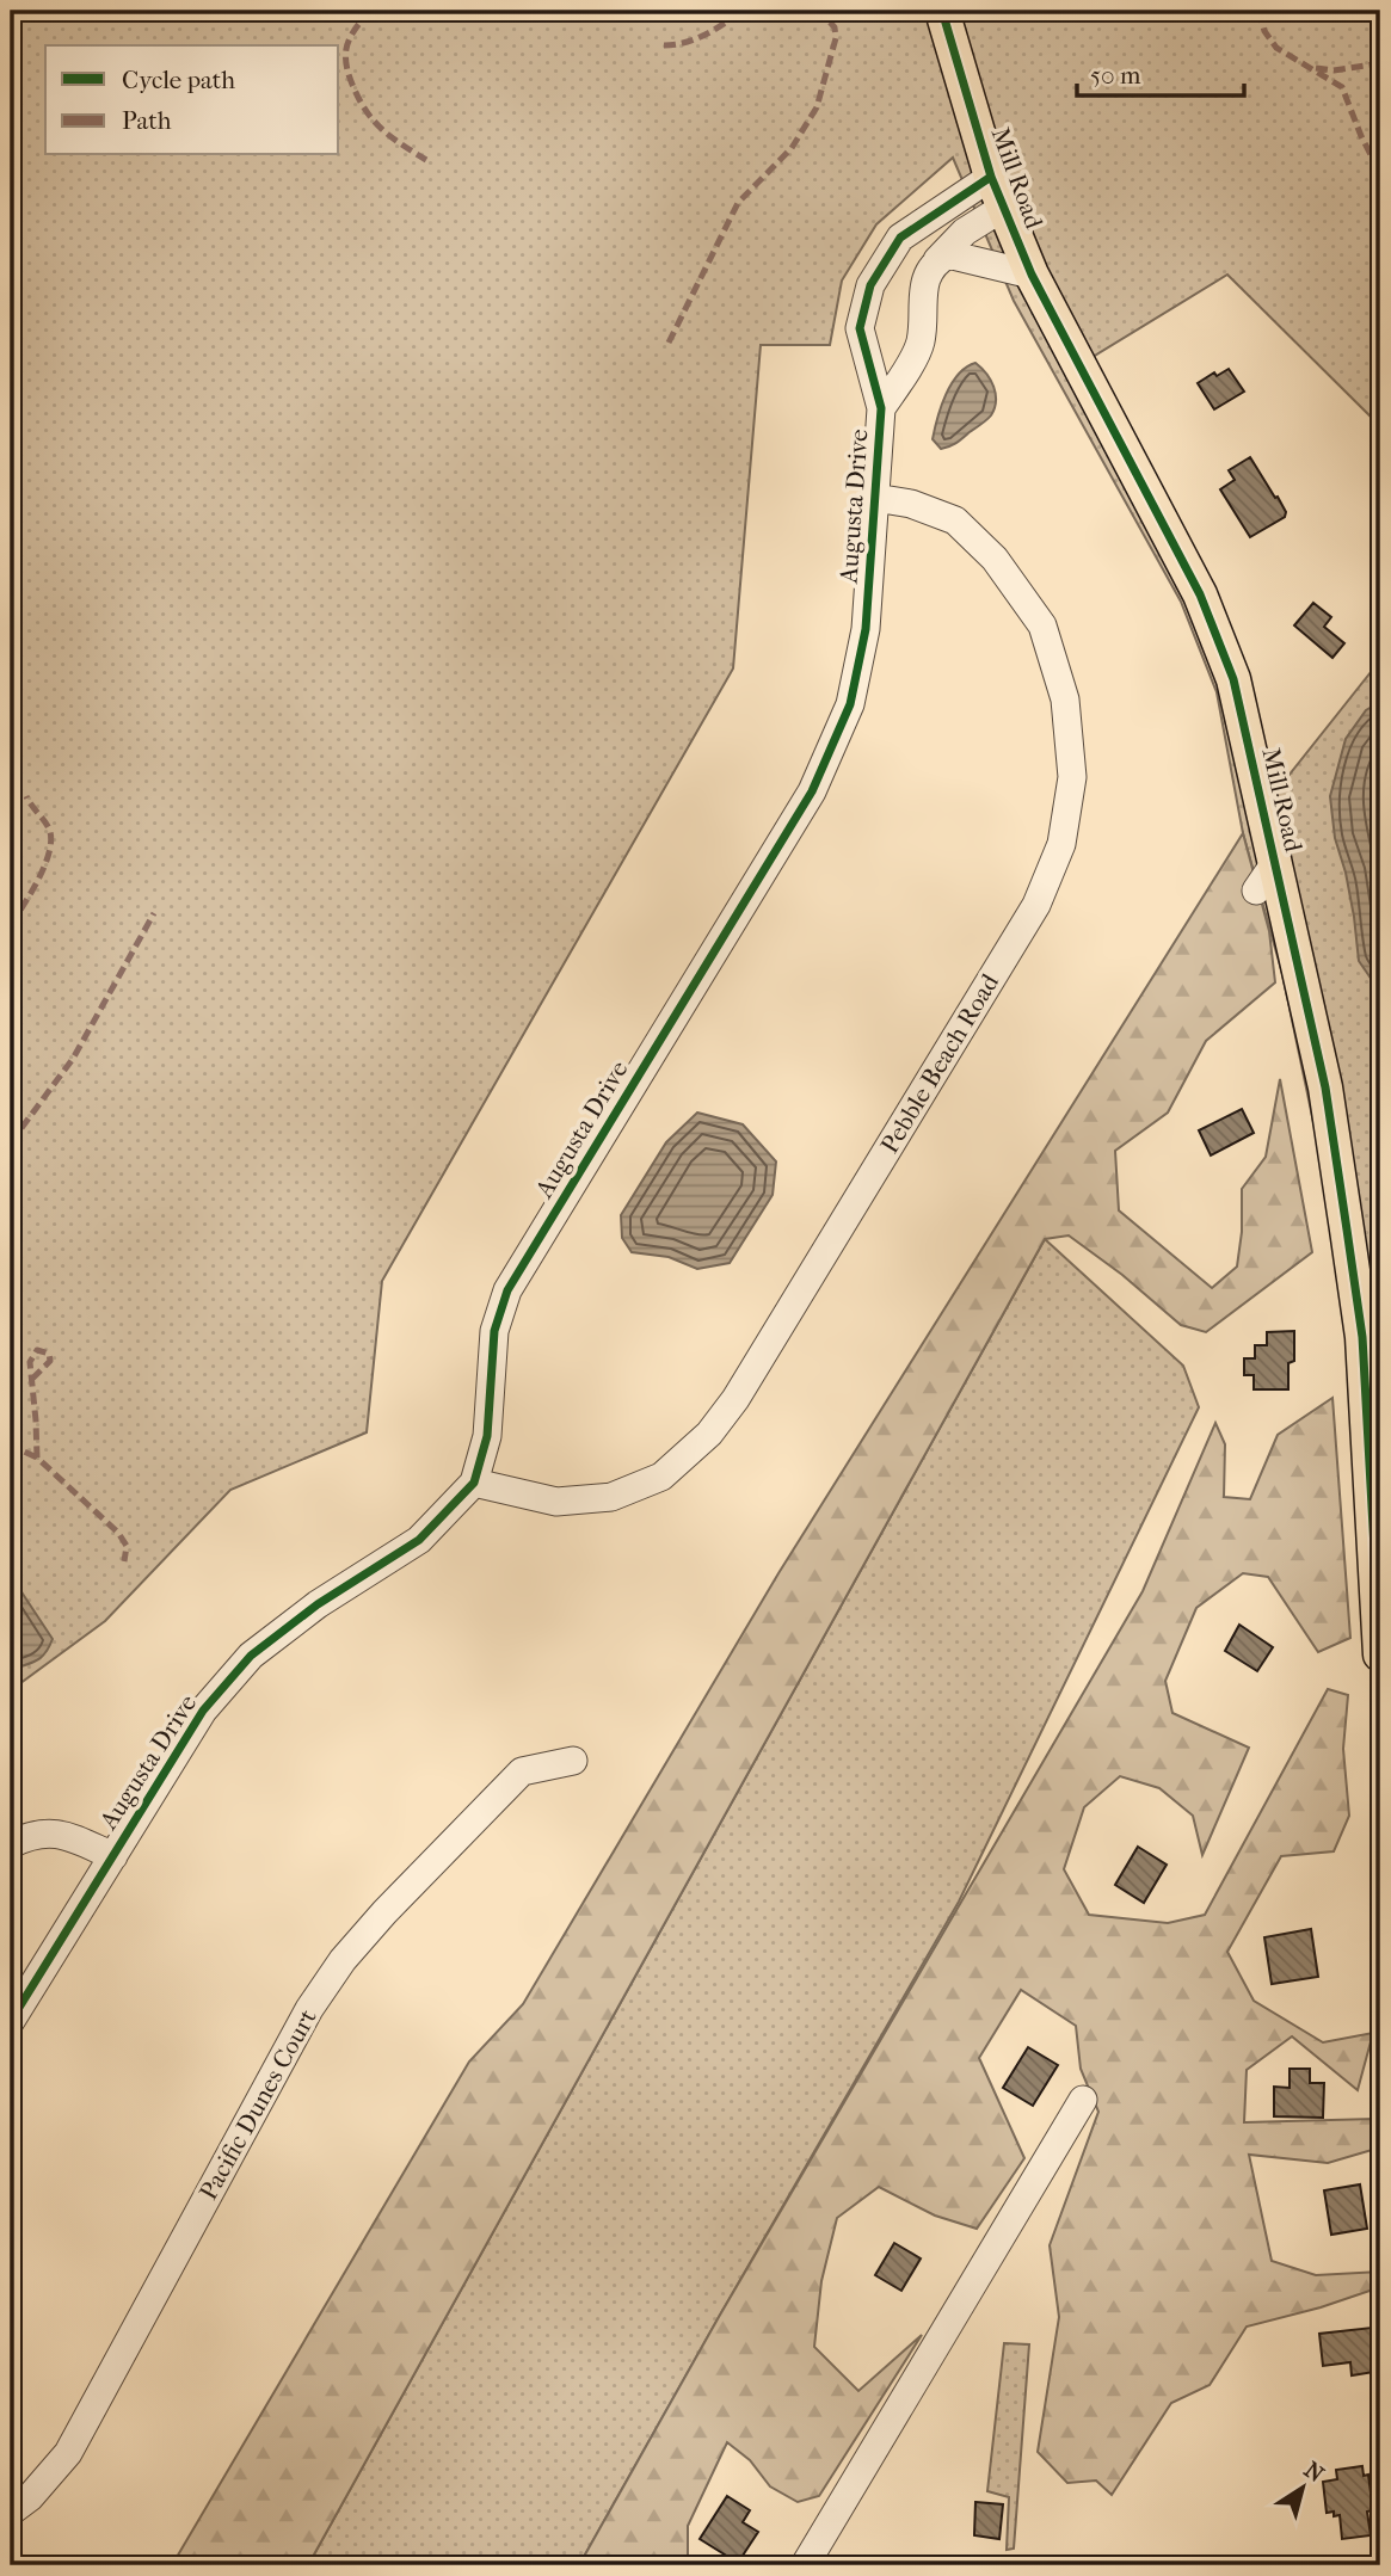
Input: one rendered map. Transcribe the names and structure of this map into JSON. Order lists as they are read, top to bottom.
{
  "streets": {
    "main road": ["Mill Road"],
    "street": ["Augusta Drive", "Pebble Beach Road", "Pacific Dunes Court"]
  },
  "crossings": [
    ["Mill Road", "Augusta Drive"],
    ["Augusta Drive", "Pebble Beach Road"]
  ],
  "legend": ["Cycle path", "Path"],
  "scale_bar": "50 m",
  "north": "top right"
}
